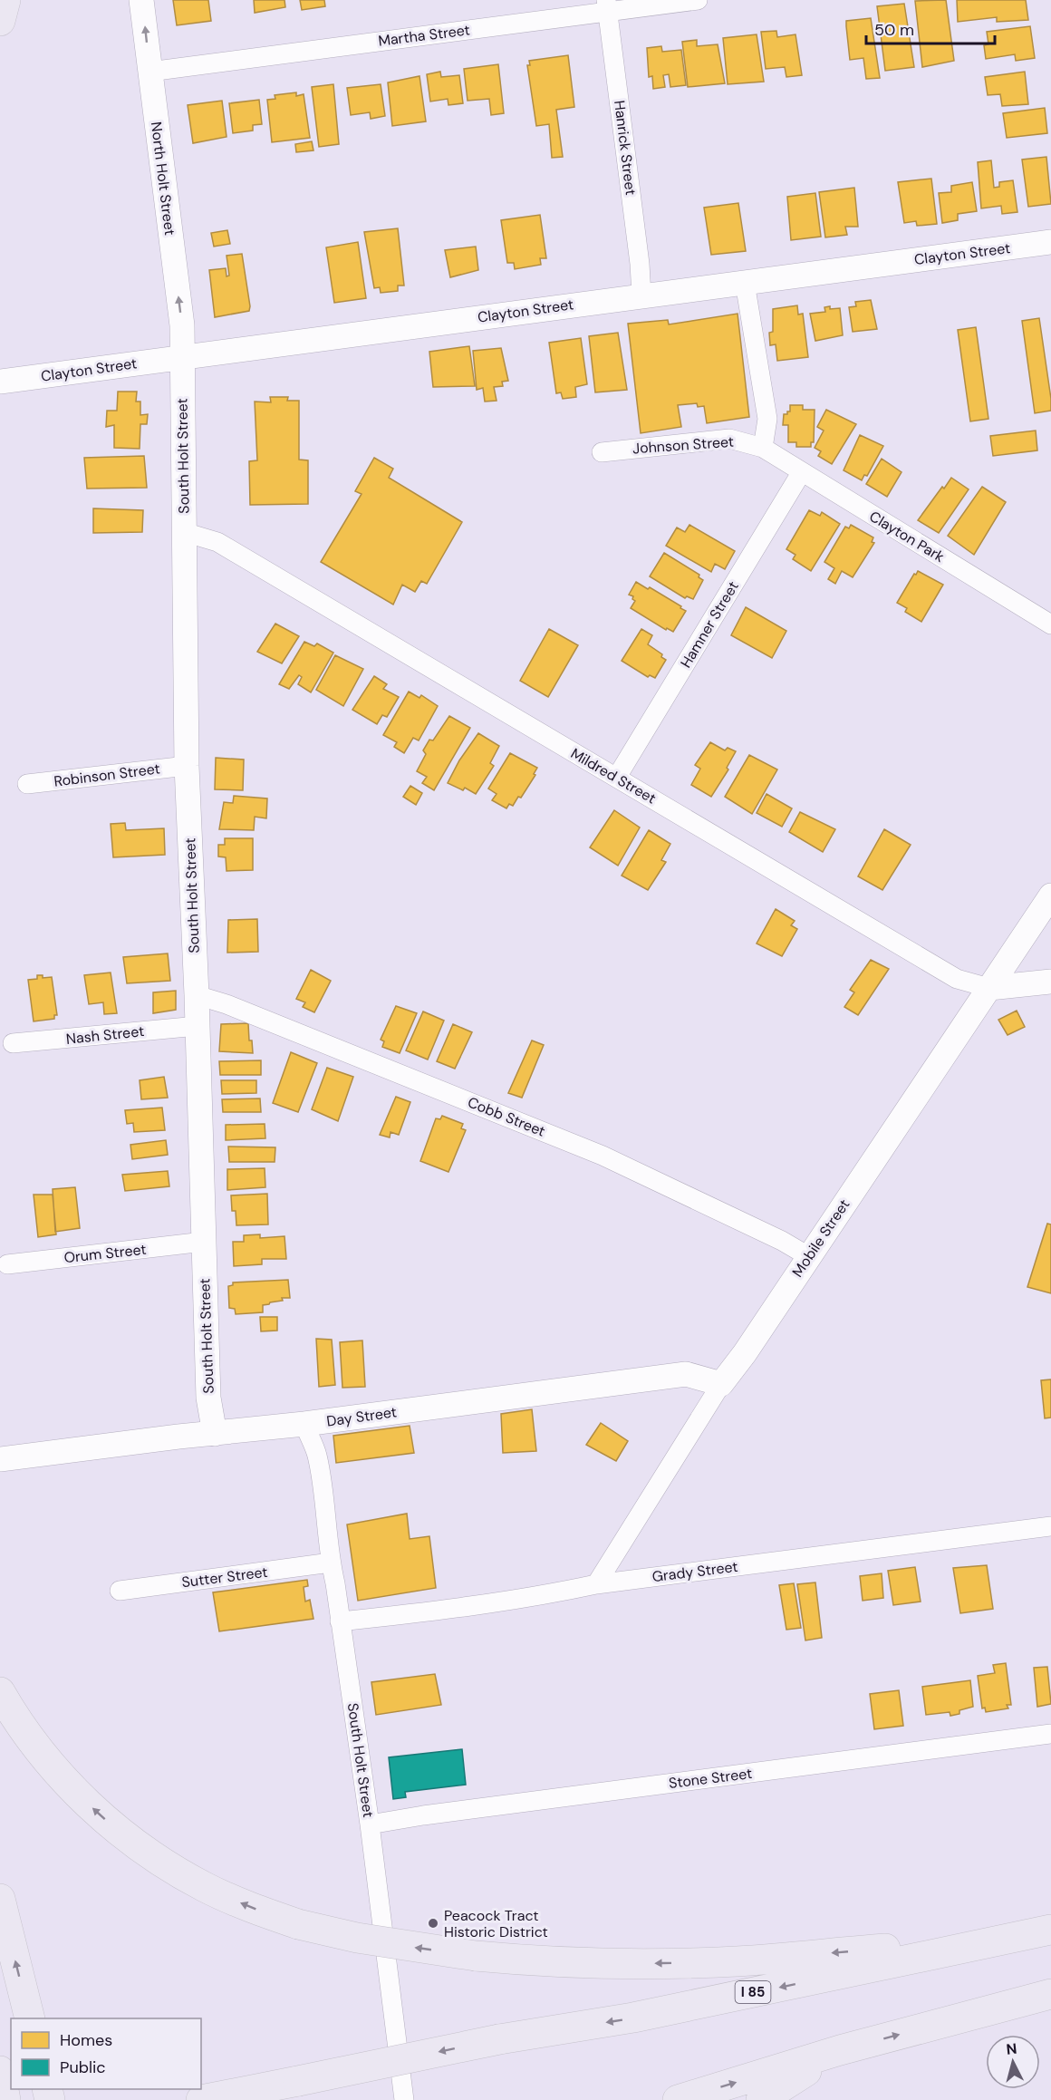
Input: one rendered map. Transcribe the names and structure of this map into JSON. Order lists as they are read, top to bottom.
{
  "streets": {
    "highway": ["I 85"],
    "street": [
      "Martha Street",
      "Hanrick Street",
      "North Holt Street",
      "Clayton Street",
      "Johnson Street",
      "South Holt Street",
      "Clayton Park",
      "Hamner Street",
      "Robinson Street",
      "Mildred Street",
      "Nash Street",
      "Cobb Street",
      "Mobile Street",
      "Orum Street",
      "Day Street",
      "Grady Street",
      "Sutter Street",
      "Stone Street"
    ]
  },
  "crossings": [
    ["Martha Street", "Hanrick Street"],
    ["Martha Street", "North Holt Street"],
    ["Hanrick Street", "Clayton Street"],
    ["North Holt Street", "Clayton Street"],
    ["North Holt Street", "South Holt Street"],
    ["Clayton Street", "South Holt Street"],
    ["Johnson Street", "Clayton Park"],
    ["South Holt Street", "Robinson Street"],
    ["South Holt Street", "Mildred Street"],
    ["South Holt Street", "Nash Street"],
    ["South Holt Street", "Cobb Street"],
    ["South Holt Street", "Orum Street"],
    ["South Holt Street", "Day Street"],
    ["South Holt Street", "Grady Street"],
    ["South Holt Street", "Sutter Street"],
    ["South Holt Street", "Stone Street"],
    ["Clayton Park", "Hamner Street"],
    ["Hamner Street", "Mildred Street"],
    ["Mildred Street", "Mobile Street"],
    ["Cobb Street", "Mobile Street"],
    ["Mobile Street", "Day Street"],
    ["Mobile Street", "Grady Street"]
  ],
  "one_way": ["North Holt Street"],
  "places": ["Peacock Tract Historic District"],
  "legend": ["Homes", "Public"],
  "scale_bar": "50 m",
  "north": "top"
}
